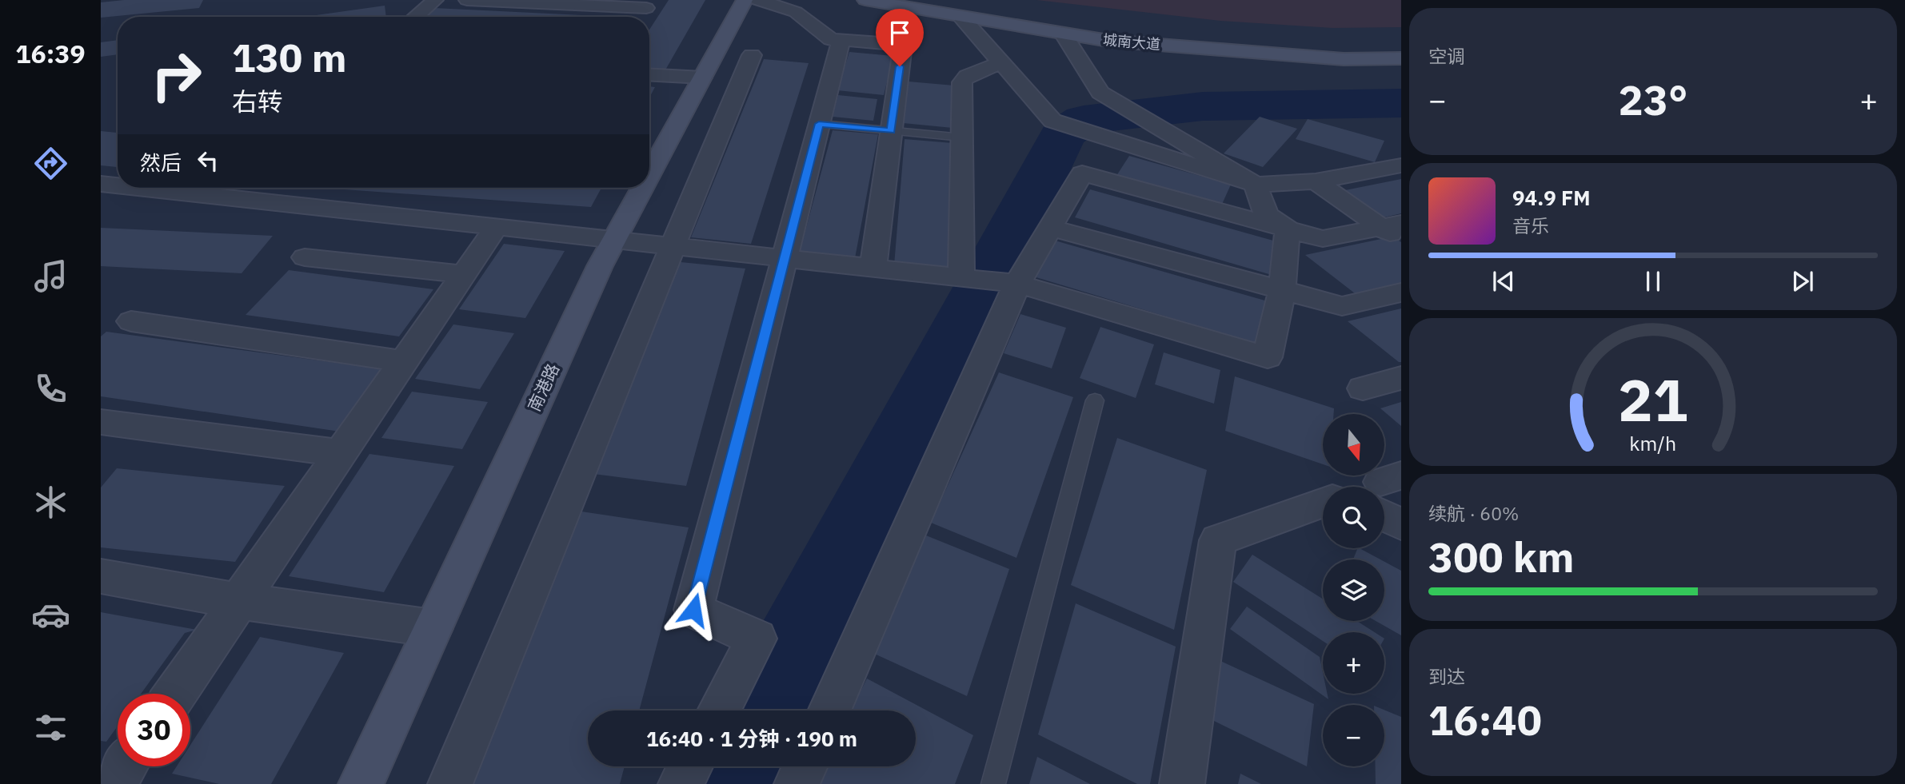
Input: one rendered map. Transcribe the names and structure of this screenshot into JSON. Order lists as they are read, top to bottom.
{
  "streets": {
    "main road": ["城南大道", "南港路"]
  },
  "north": "bottom",
  "page": {
    "tabs": "16:39",
    "tile": [
      "空调",
      ["续航 · 60%", "300 km"],
      ["到达", "16:40"]
    ],
    "turn": ["130 m", "右转"],
    "heat": ["−", "23°", "+"],
    "then": "然后",
    "song": ["94.9 FM", "音乐"],
    "map_buttons": ["+", "−"],
    "limit": "30",
    "trip": "16:40 · 1 分钟 · 190 m",
    "gauge": ["21", "km/h"]
  }
}
